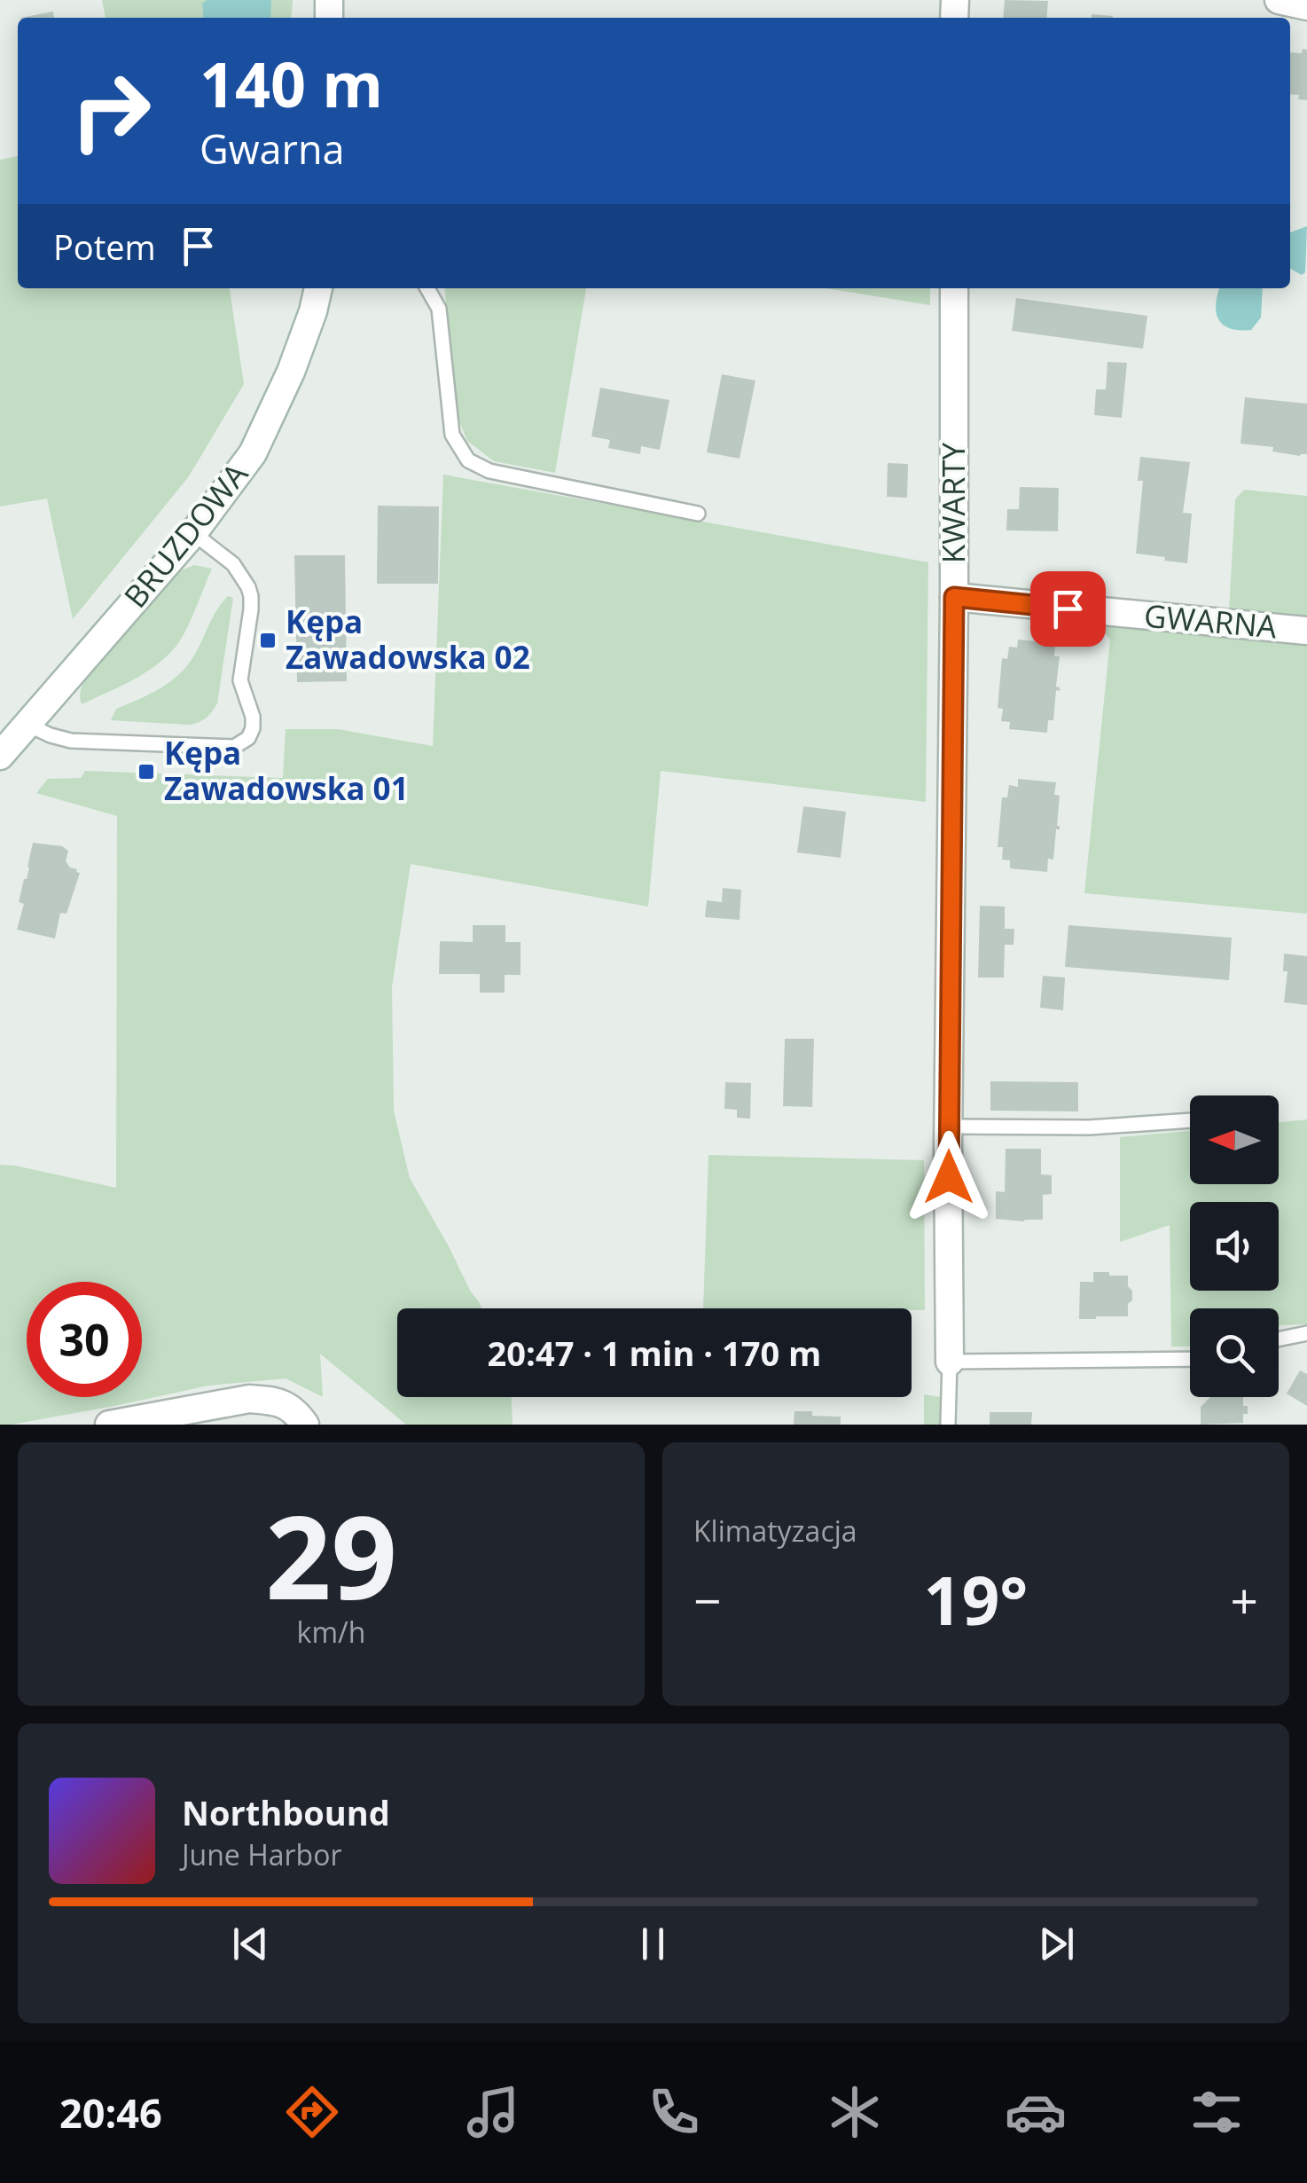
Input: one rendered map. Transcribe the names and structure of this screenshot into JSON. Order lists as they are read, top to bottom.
{
  "streets": {
    "street": ["KWARTY", "BRUZDOWA", "GWARNA"]
  },
  "crossings": [
    ["KWARTY", "GWARNA"]
  ],
  "places": {
    "transit": ["Kępa Zawadowska 02", "Kępa Zawadowska 01"]
  },
  "north": "left",
  "page": {
    "turn": ["140 m", "Gwarna"],
    "then": "Potem",
    "limit": "30",
    "trip": "20:47 · 1 min · 170 m",
    "tile": [
      ["29", "km/h"],
      "Klimatyzacja"
    ],
    "heat": ["−", "19°", "+"],
    "song": ["Northbound", "June Harbor"],
    "tabs": "20:46"
  }
}
